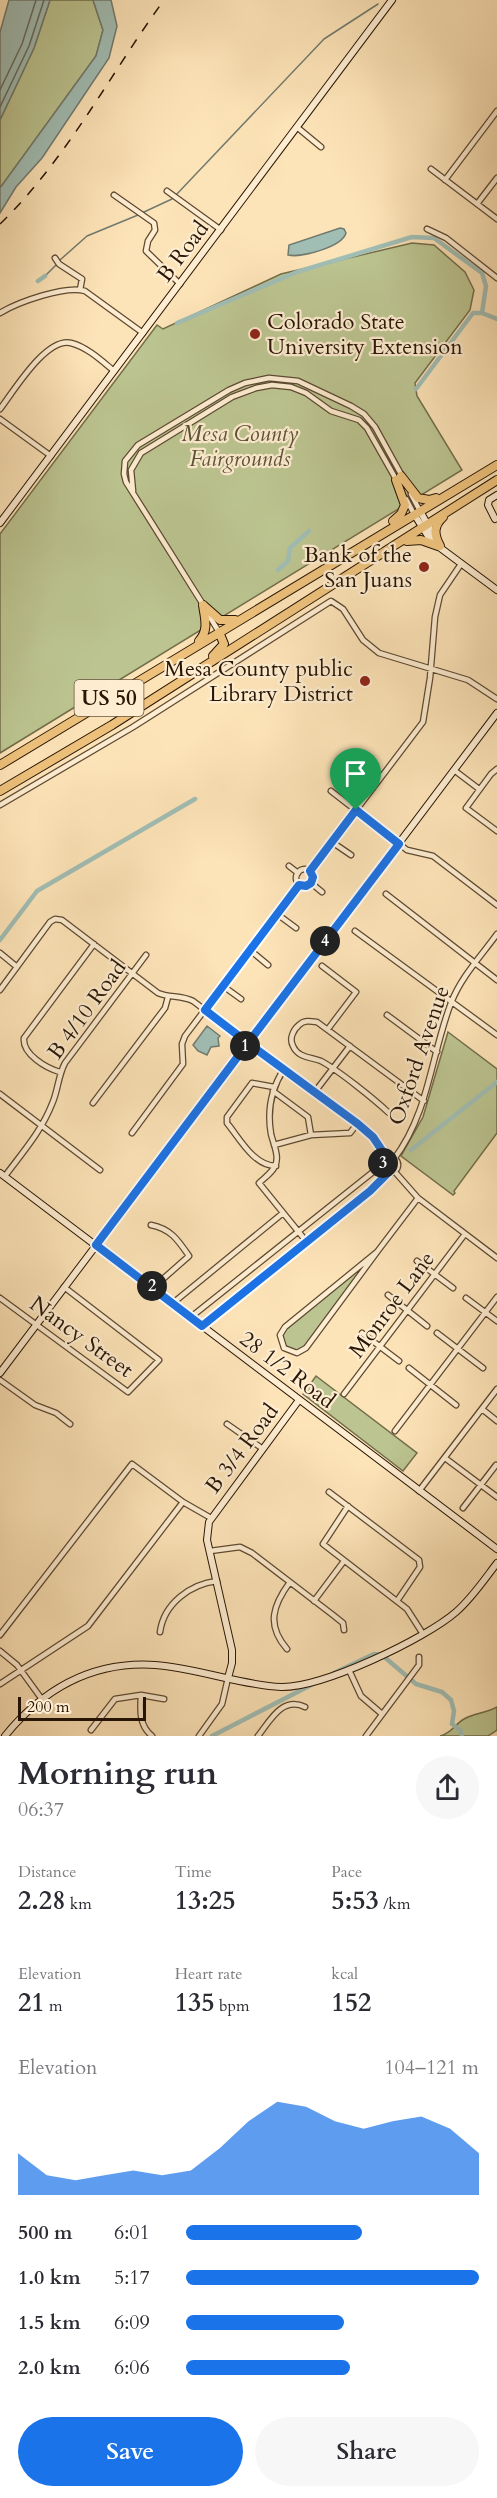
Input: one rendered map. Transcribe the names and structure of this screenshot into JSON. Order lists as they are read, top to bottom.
{
  "streets": {
    "highway": ["US 50"],
    "street": [
      "B Road",
      "B 4/10 Road",
      "Oxford Avenue",
      "Monroe Lane",
      "Nancy Street",
      "28 1/2 Road",
      "B 3/4 Road"
    ]
  },
  "crossings": [
    ["B 4/10 Road", "28 1/2 Road"],
    ["28 1/2 Road", "B 3/4 Road"]
  ],
  "parks": ["Mesa County Fairgrounds"],
  "places": ["Colorado State University Extension", "Bank of the San Juans", "Mesa County public Library District"],
  "scale_bar": "200 m",
  "page": {
    "pins": [
      "4",
      "1",
      "3",
      "2"
    ],
    "scale": "200 m",
    "heading": ["Morning run", "06:37"],
    "stats": [
      ["Distance", "2.28 km"],
      ["Time", "13:25"],
      ["Pace", "5:53 /km"],
      ["Elevation", "21 m"],
      ["Heart rate", "135 bpm"],
      ["kcal", "152"]
    ],
    "chart": ["Elevation", "104–121 m"],
    "list": [
      {
        "name": "500 m",
        "note": "6:01"
      },
      {
        "name": "1.0 km",
        "note": "5:17"
      },
      {
        "name": "1.5 km",
        "note": "6:09"
      },
      {
        "name": "2.0 km",
        "note": "6:06"
      }
    ],
    "buttons": ["Save", "Share"]
  }
}
